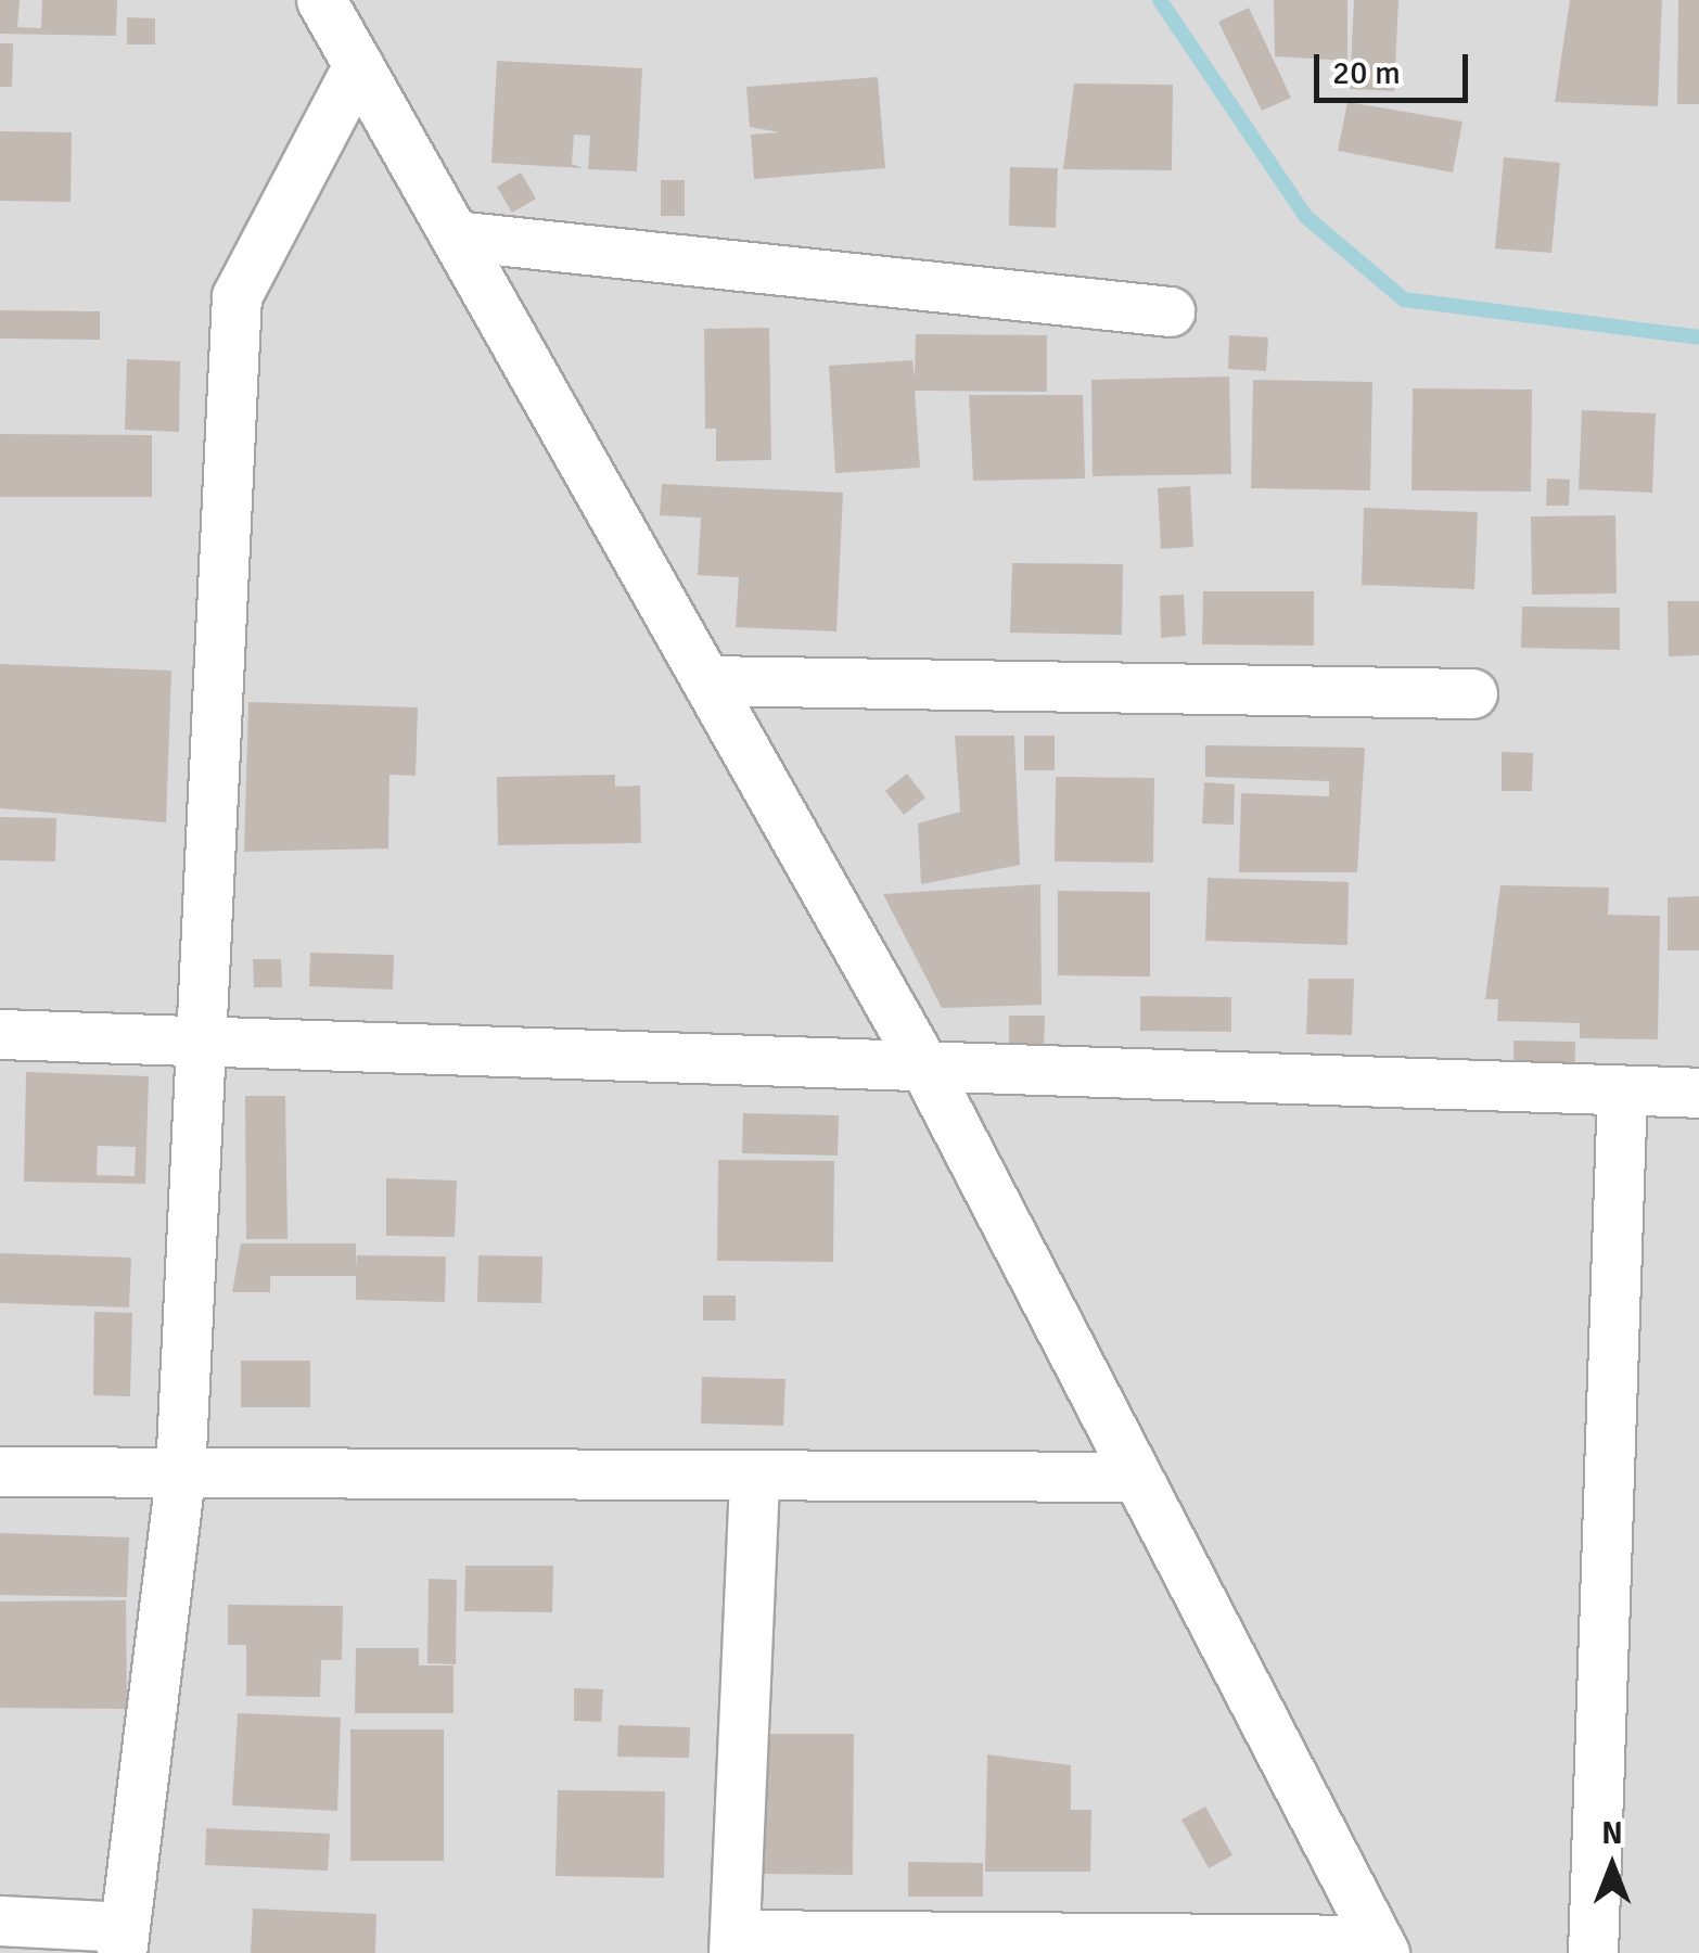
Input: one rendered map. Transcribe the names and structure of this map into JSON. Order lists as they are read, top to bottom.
{
  "scale_bar": "20 m",
  "north": "top"
}
